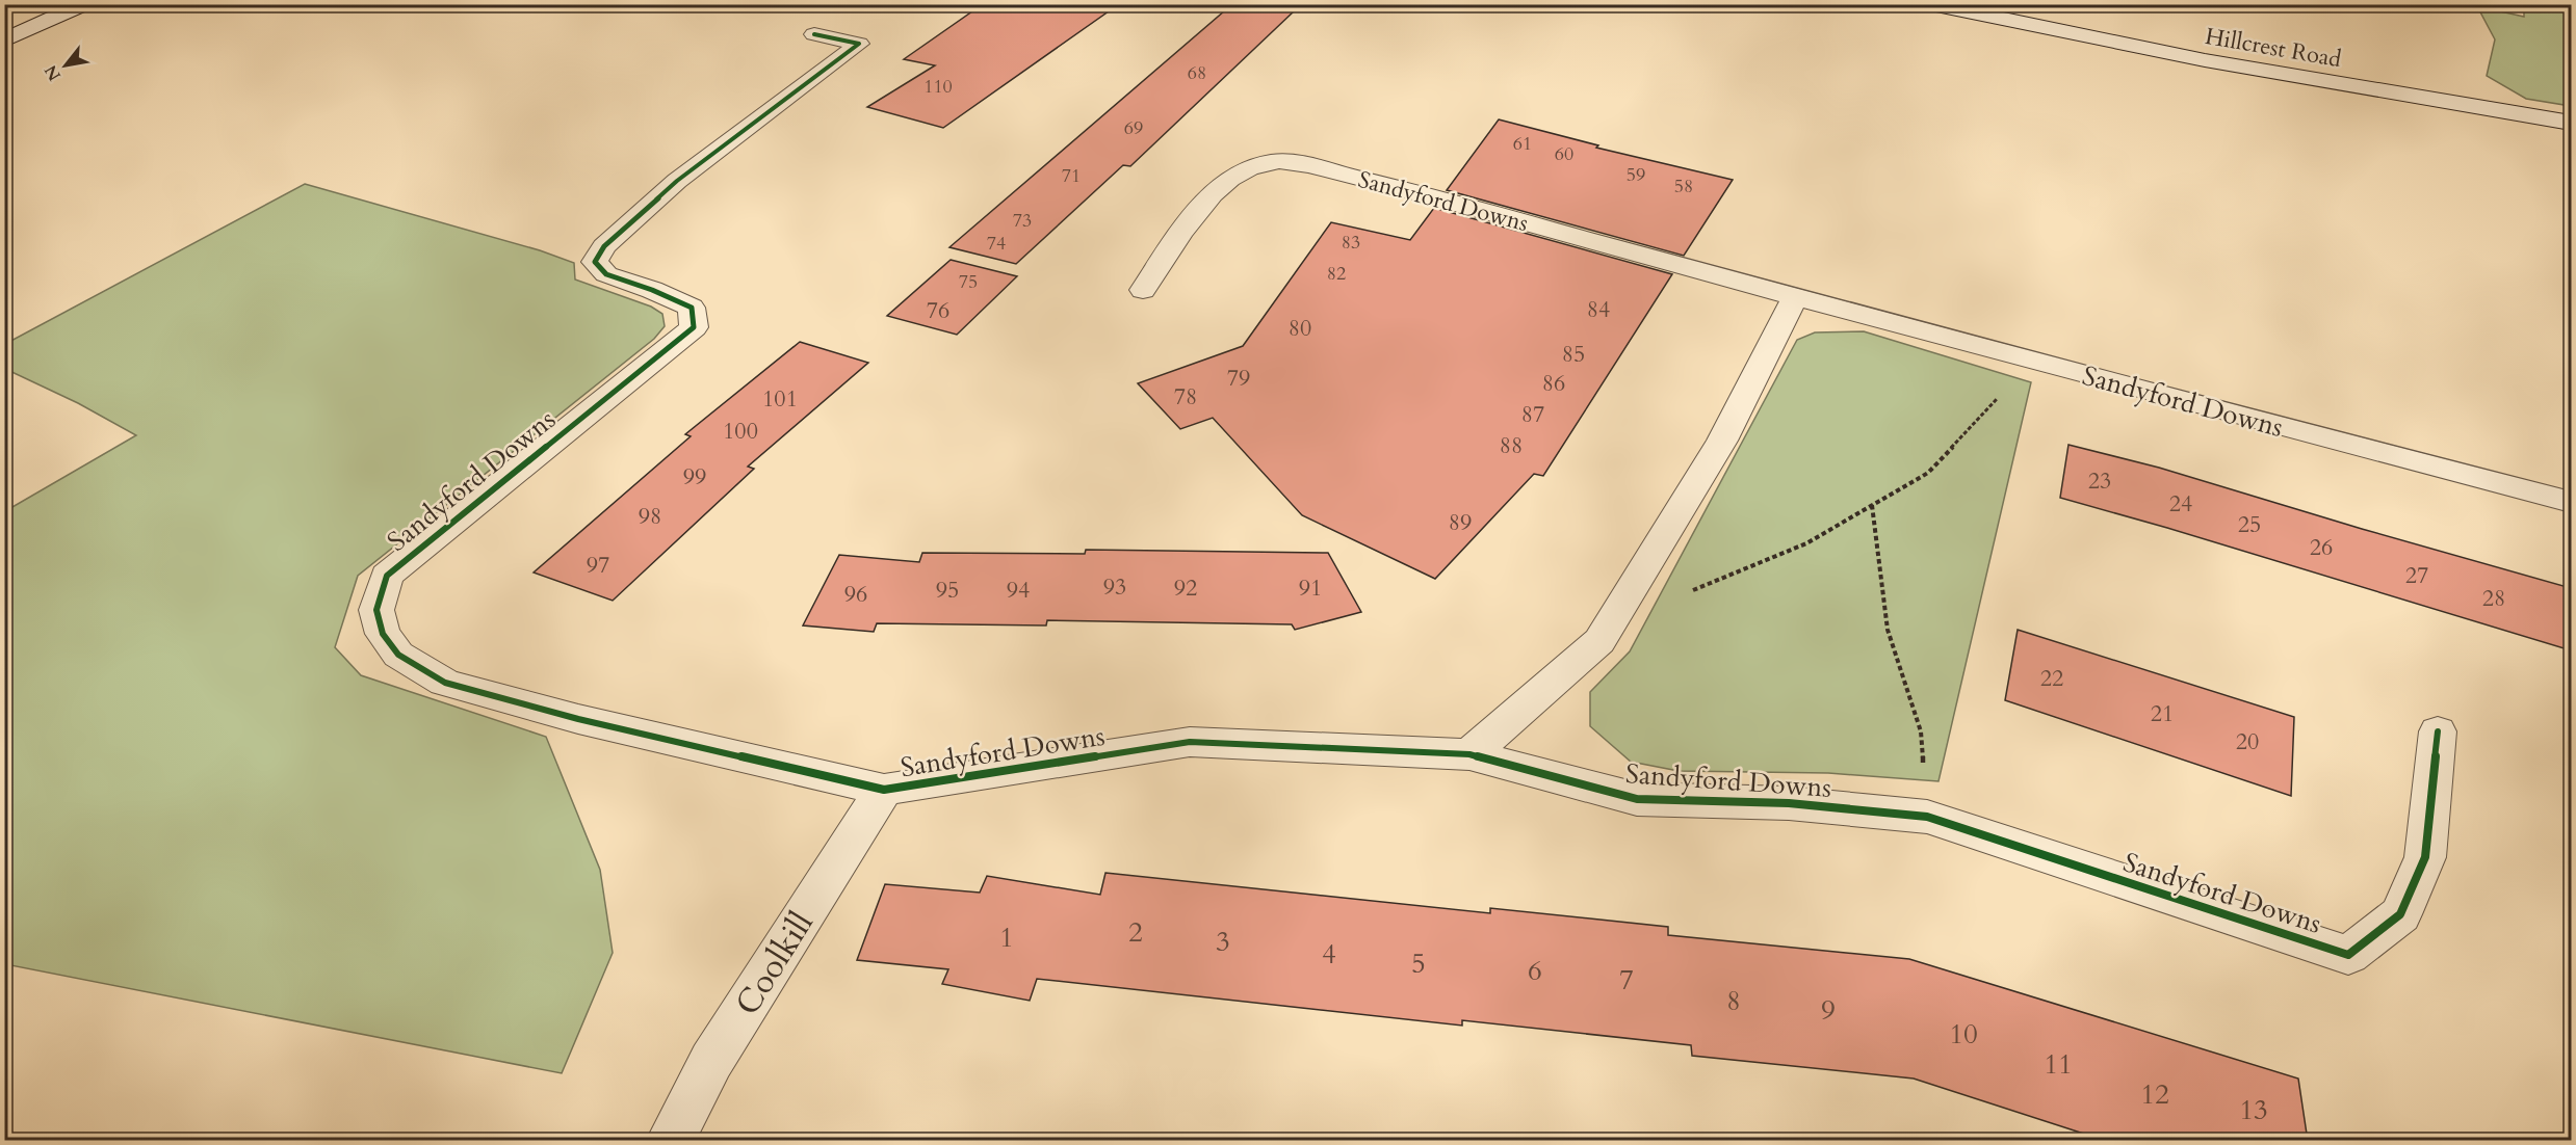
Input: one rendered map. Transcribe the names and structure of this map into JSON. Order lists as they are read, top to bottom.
{
  "streets": {
    "street": ["Hillcrest Road", "Sandyford Downs", "Coolkill"]
  },
  "crossings": [
    ["Sandyford Downs", "Coolkill"]
  ],
  "house_numbers": [
    "68",
    "110",
    "69",
    "61",
    "60",
    "59",
    "71",
    "58",
    "73",
    "83",
    "74",
    "82",
    "75",
    "84",
    "76",
    "80",
    "85",
    "79",
    "86",
    "78",
    "101",
    "87",
    "100",
    "88",
    "99",
    "23",
    "24",
    "98",
    "89",
    "25",
    "26",
    "97",
    "27",
    "93",
    "92",
    "91",
    "95",
    "94",
    "96",
    "28",
    "22",
    "21",
    "20",
    "2",
    "1",
    "3",
    "4",
    "5",
    "6",
    "7",
    "8",
    "9",
    "10",
    "11",
    "12",
    "13"
  ],
  "north": "bottom left"
}
